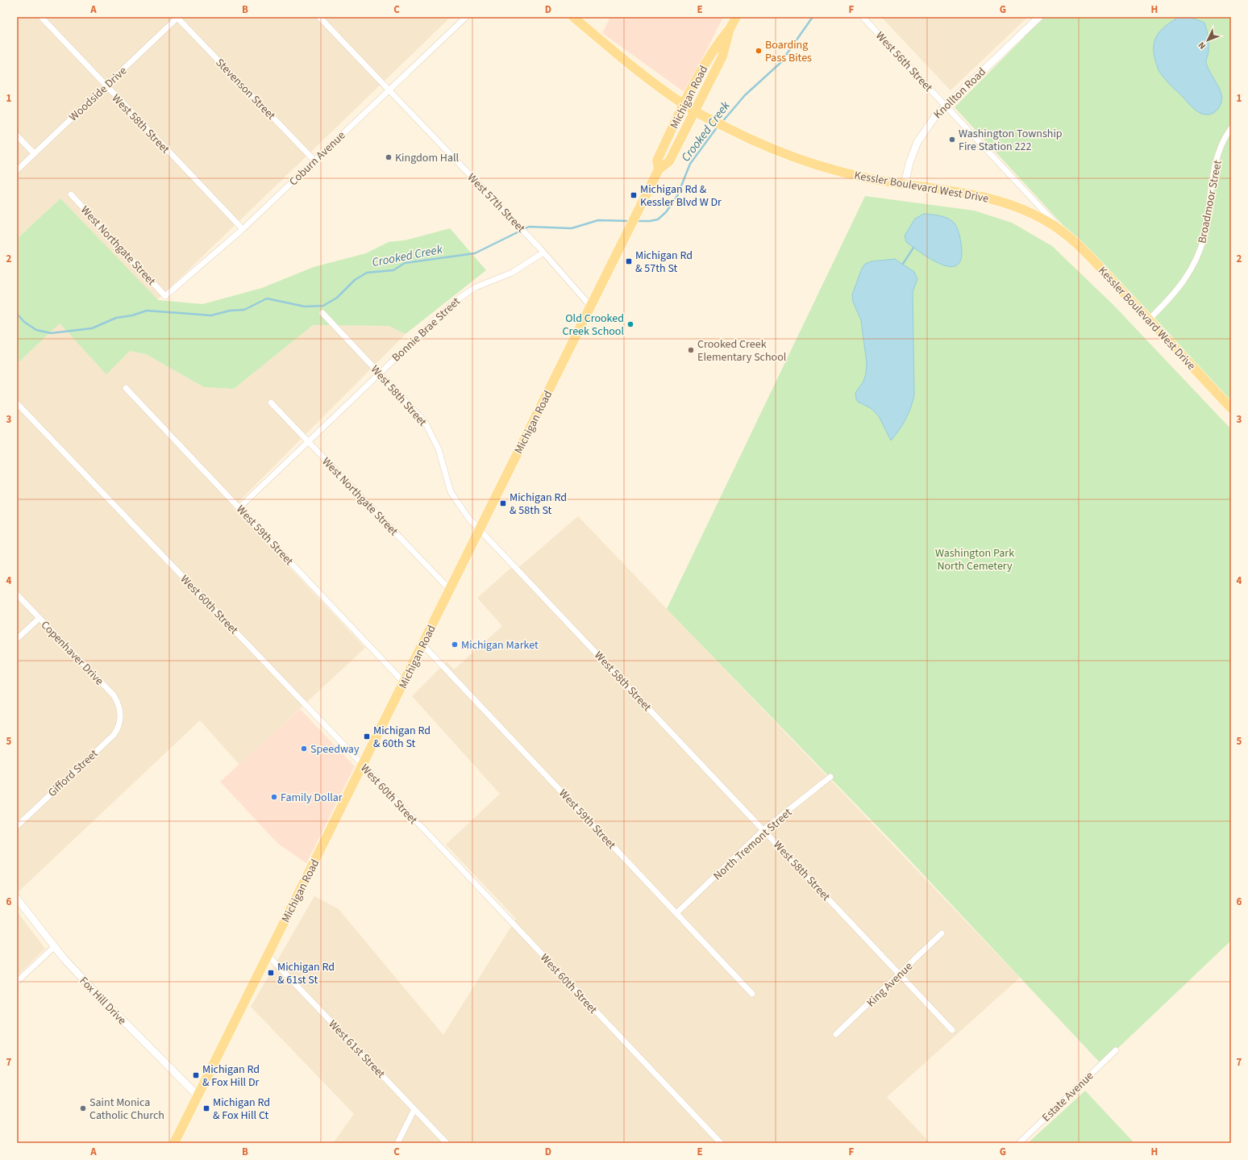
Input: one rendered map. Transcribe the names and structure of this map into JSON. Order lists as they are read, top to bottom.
{
  "streets": {
    "main road": ["Michigan Road", "Kessler Boulevard West Drive"],
    "street": [
      "West 56th Street",
      "Stevenson Street",
      "Knollton Road",
      "Woodside Drive",
      "West 58th Street",
      "Coburn Avenue",
      "Broadmoor Street",
      "West 57th Street",
      "West Northgate Street",
      "Bonnie Brae Street",
      "West 59th Street",
      "West 60th Street",
      "Copenhaver Drive",
      "Gifford Street",
      "North Tremont Street",
      "King Avenue",
      "Fox Hill Drive",
      "West 61st Street",
      "Estate Avenue"
    ]
  },
  "crossings": [
    ["West 56th Street", "Knollton Road"],
    ["West 56th Street", "Kessler Boulevard West Drive"],
    ["Stevenson Street", "Woodside Drive"],
    ["Stevenson Street", "Coburn Avenue"],
    ["Knollton Road", "Kessler Boulevard West Drive"],
    ["Woodside Drive", "West 58th Street"],
    ["Michigan Road", "West 58th Street"],
    ["Michigan Road", "Kessler Boulevard West Drive"],
    ["Michigan Road", "West 57th Street"],
    ["Michigan Road", "West Northgate Street"],
    ["Michigan Road", "West 59th Street"],
    ["Michigan Road", "West 60th Street"],
    ["Michigan Road", "Fox Hill Drive"],
    ["Michigan Road", "West 61st Street"],
    ["West 58th Street", "Coburn Avenue"],
    ["West 58th Street", "Bonnie Brae Street"],
    ["West 58th Street", "North Tremont Street"],
    ["West 58th Street", "King Avenue"],
    ["Coburn Avenue", "West 57th Street"],
    ["Coburn Avenue", "West Northgate Street"],
    ["Kessler Boulevard West Drive", "Broadmoor Street"],
    ["West 57th Street", "Bonnie Brae Street"],
    ["West Northgate Street", "Bonnie Brae Street"],
    ["Bonnie Brae Street", "West 59th Street"],
    ["West 59th Street", "North Tremont Street"],
    ["Copenhaver Drive", "Gifford Street"]
  ],
  "water": ["Crooked Creek"],
  "parks": ["Washington Park North Cemetery"],
  "places": {
    "other": [
      "Boarding Pass Bites",
      "Washington Township Fire Station 222",
      "Kingdom Hall",
      "Old Crooked Creek School",
      "Crooked Creek Elementary School",
      "Michigan Market",
      "Speedway",
      "Family Dollar",
      "Saint Monica Catholic Church"
    ],
    "transit": [
      "Michigan Rd & Kessler Blvd W Dr",
      "Michigan Rd & 57th St",
      "Michigan Rd & 58th St",
      "Michigan Rd & 60th St",
      "Michigan Rd & 61st St",
      "Michigan Rd & Fox Hill Dr",
      "Michigan Rd & Fox Hill Ct"
    ]
  },
  "north": "bottom left",
  "grid": {
    "columns": [
      "A",
      "B",
      "C",
      "D",
      "E",
      "F",
      "G",
      "H"
    ],
    "rows": [
      "1",
      "2",
      "3",
      "4",
      "5",
      "6",
      "7"
    ]
  }
}
